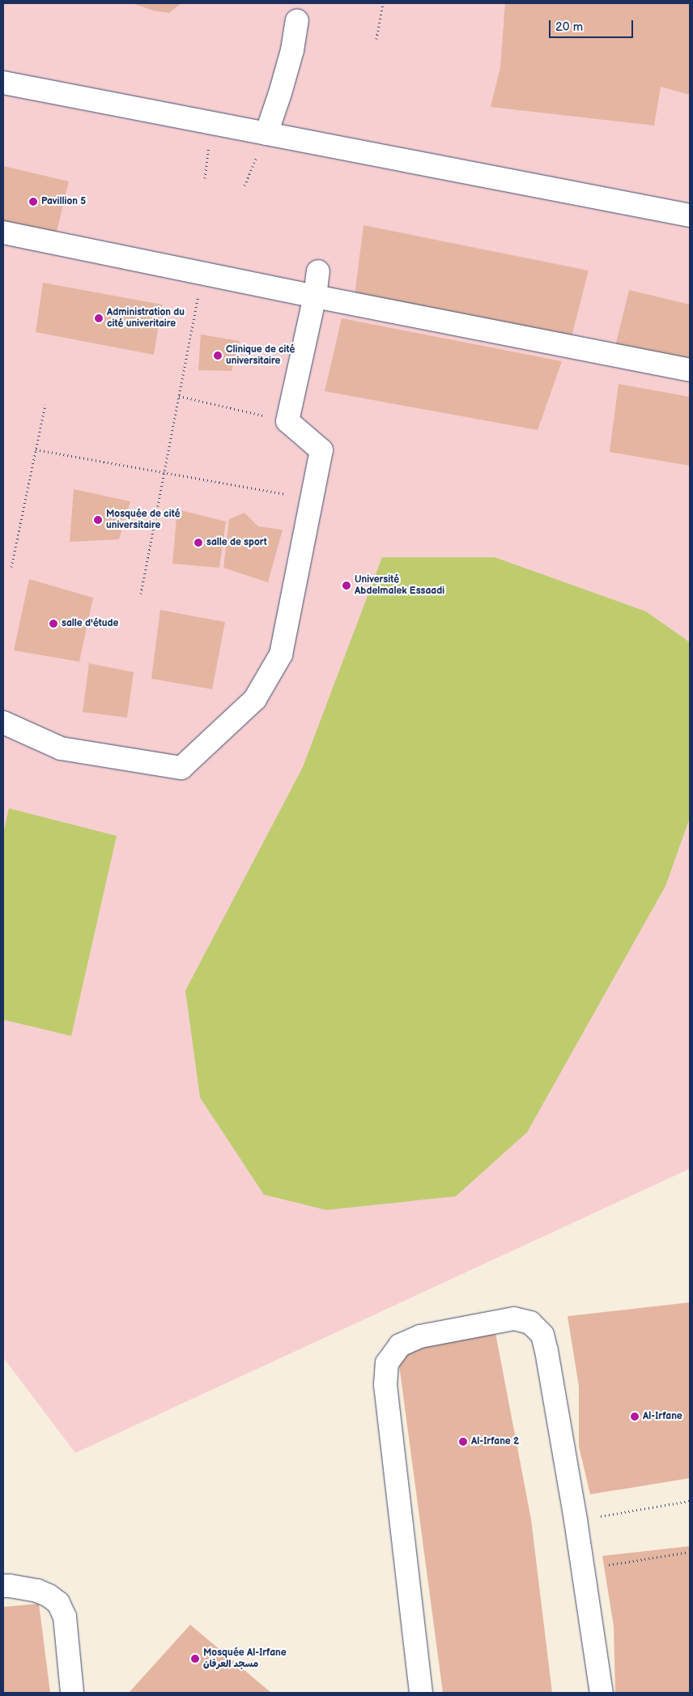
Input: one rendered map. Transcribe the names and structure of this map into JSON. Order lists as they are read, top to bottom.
{
  "places": [
    "Pavillion 5",
    "Administration du cité univeritaire",
    "Clinique de cité universitaire",
    "Mosquée de cité universitaire",
    "salle de sport",
    "Université Abdelmalek Essaadi",
    "salle d'étude",
    "Al-Irfane",
    "Al-Irfane 2",
    "Mosquée Al-Irfane مسجد العرفان"
  ],
  "scale_bar": "20 m"
}
